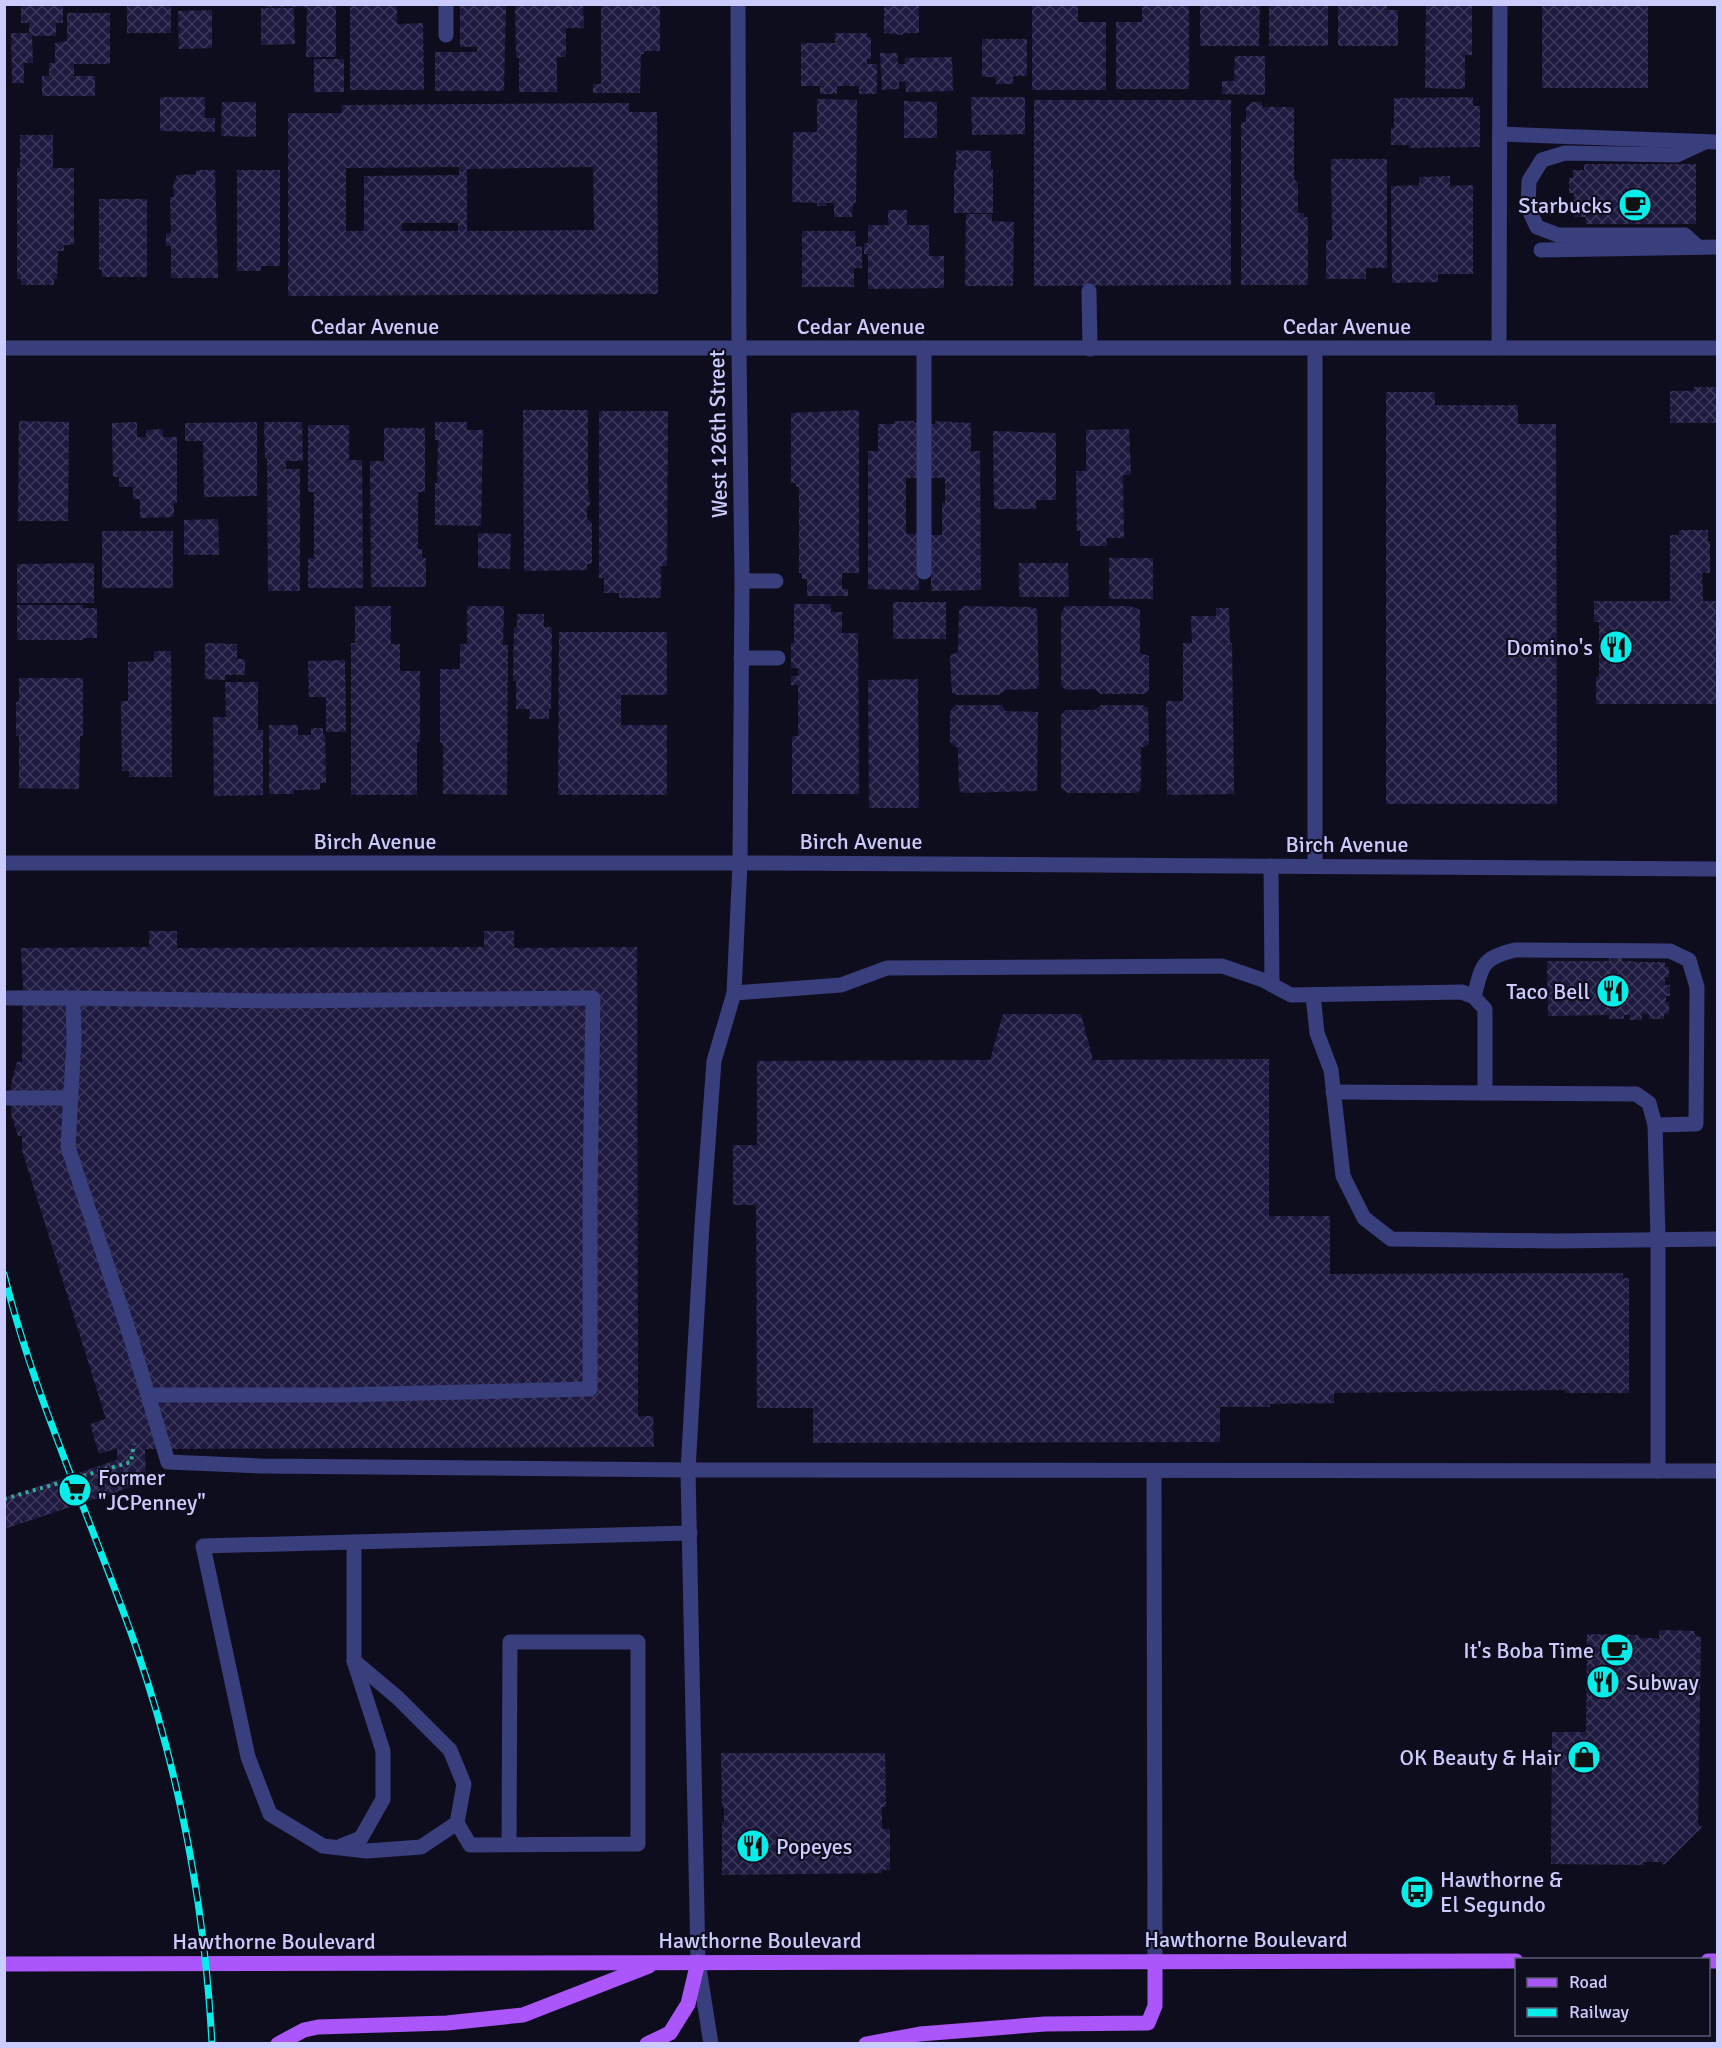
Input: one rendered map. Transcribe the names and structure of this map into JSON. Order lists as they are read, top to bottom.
{
  "streets": {
    "main road": ["Hawthorne Boulevard"],
    "street": ["Cedar Avenue", "West 126th Street", "Birch Avenue"]
  },
  "crossings": [
    ["Cedar Avenue", "West 126th Street"],
    ["West 126th Street", "Birch Avenue"],
    ["West 126th Street", "Hawthorne Boulevard"]
  ],
  "places": {
    "cafe": ["Starbucks", "It's Boba Time"],
    "restaurant": [
      "Domino's",
      "Taco Bell",
      "Subway",
      "Popeyes"
    ],
    "supermarket": ["Former \"JCPenney\""],
    "shop": ["OK Beauty & Hair"],
    "bus stop": ["Hawthorne & El Segundo"]
  },
  "legend": ["Road", "Railway"]
}
